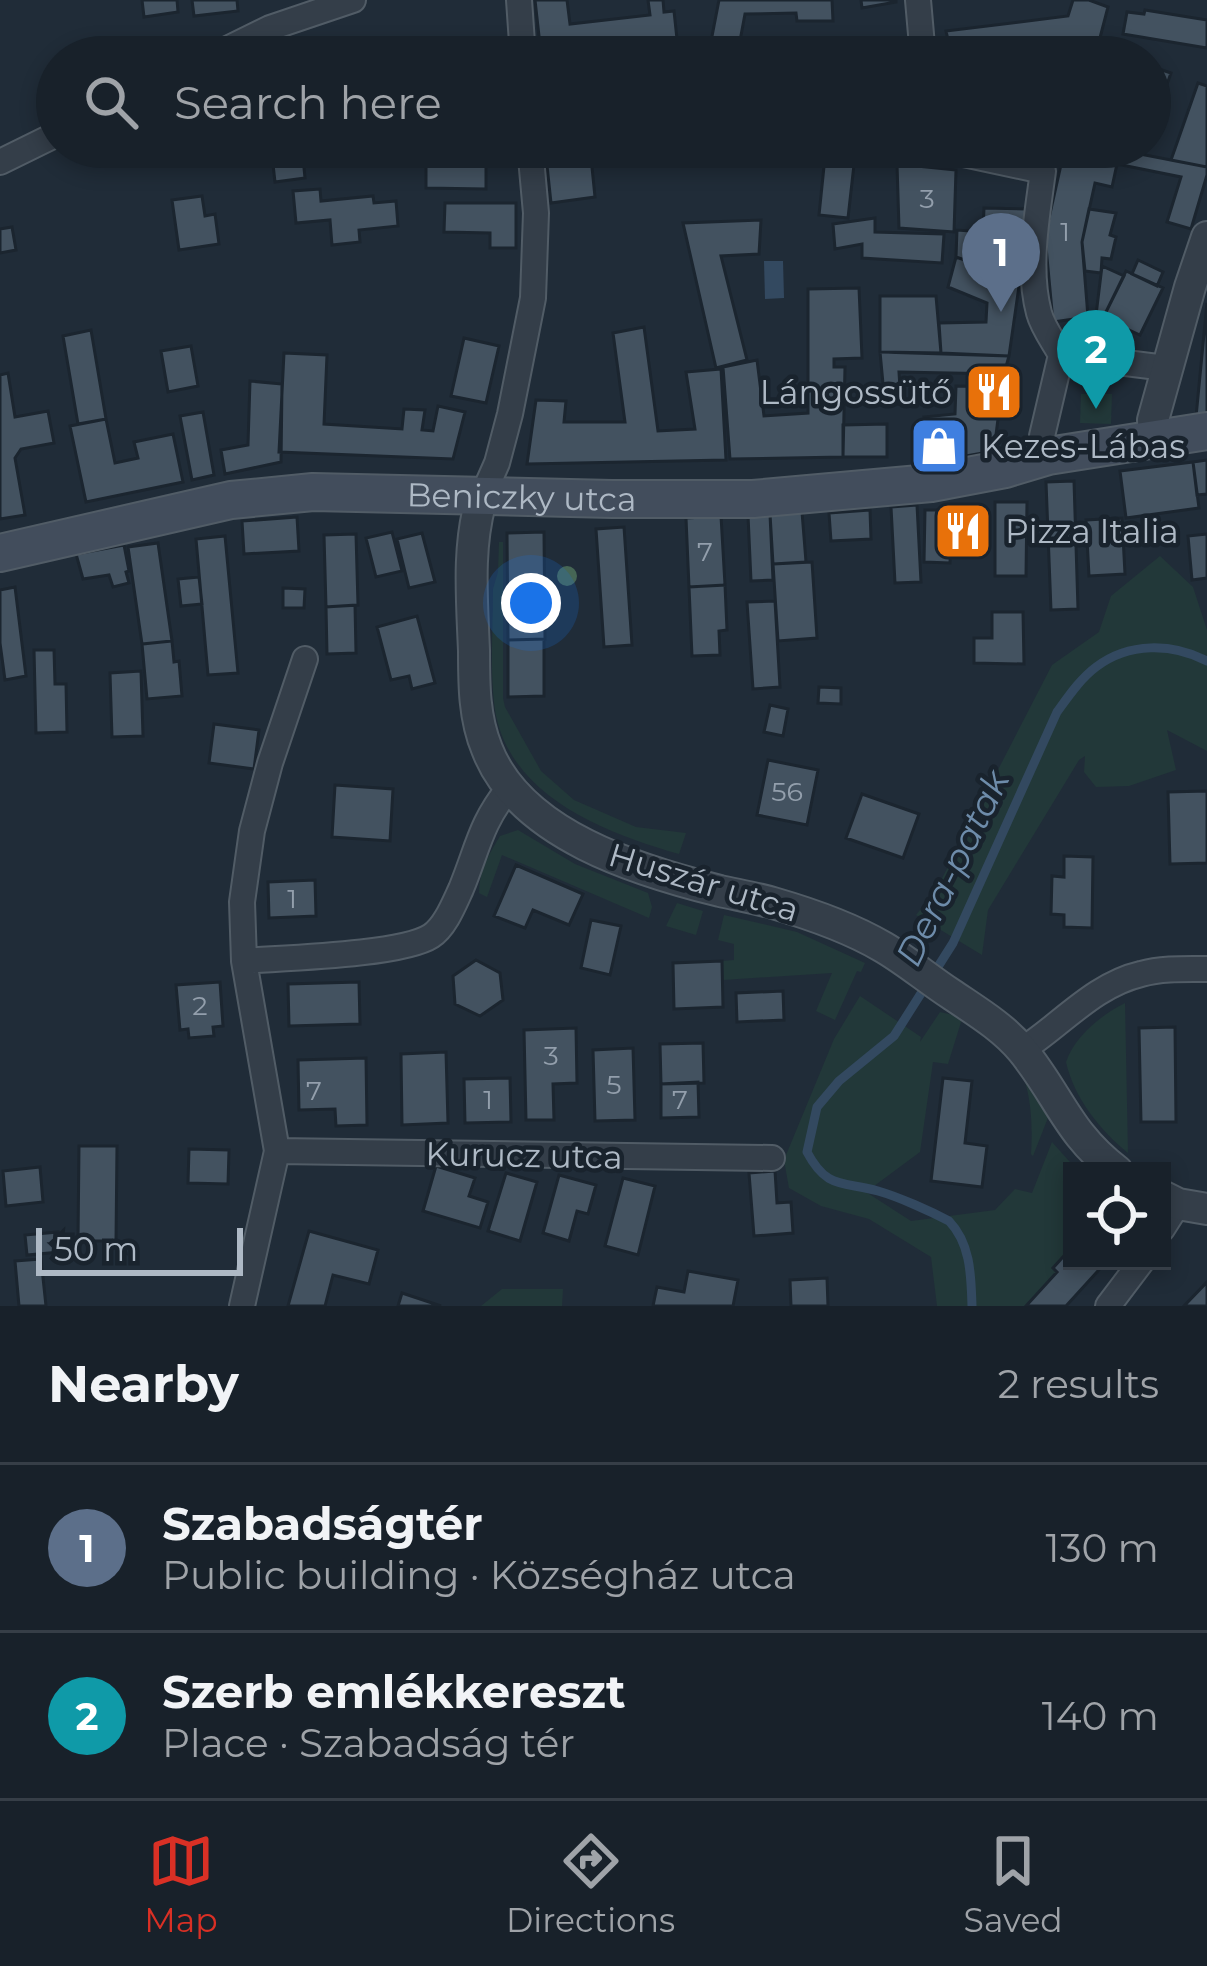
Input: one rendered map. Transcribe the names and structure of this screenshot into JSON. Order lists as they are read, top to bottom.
{
  "streets": {
    "main road": ["Beniczky utca"],
    "street": ["Huszár utca", "Kurucz utca"]
  },
  "crossings": [
    ["Beniczky utca", "Huszár utca"]
  ],
  "water": ["Dera-patak"],
  "places": {
    "restaurant": ["Lángossütő", "Pizza Italia"],
    "shop": ["Kezes-Lábas"]
  },
  "house_numbers": [
    "3",
    "1",
    "7",
    "56",
    "1",
    "2",
    "3",
    "5",
    "7",
    "1",
    "7"
  ],
  "scale_bar": "50 m",
  "page": {
    "search": "Search here",
    "pins": ["1", "2"],
    "scale": "50 m",
    "heading": ["Nearby", "2 results"],
    "list": [
      {
        "mark": "1",
        "name": "Szabadságtér",
        "note": "Public building · Községház utca",
        "value": "130 m"
      },
      {
        "mark": "2",
        "name": "Szerb emlékkereszt",
        "note": "Place · Szabadság tér",
        "value": "140 m"
      }
    ],
    "nav": ["Map", "Directions", "Saved"]
  }
}
